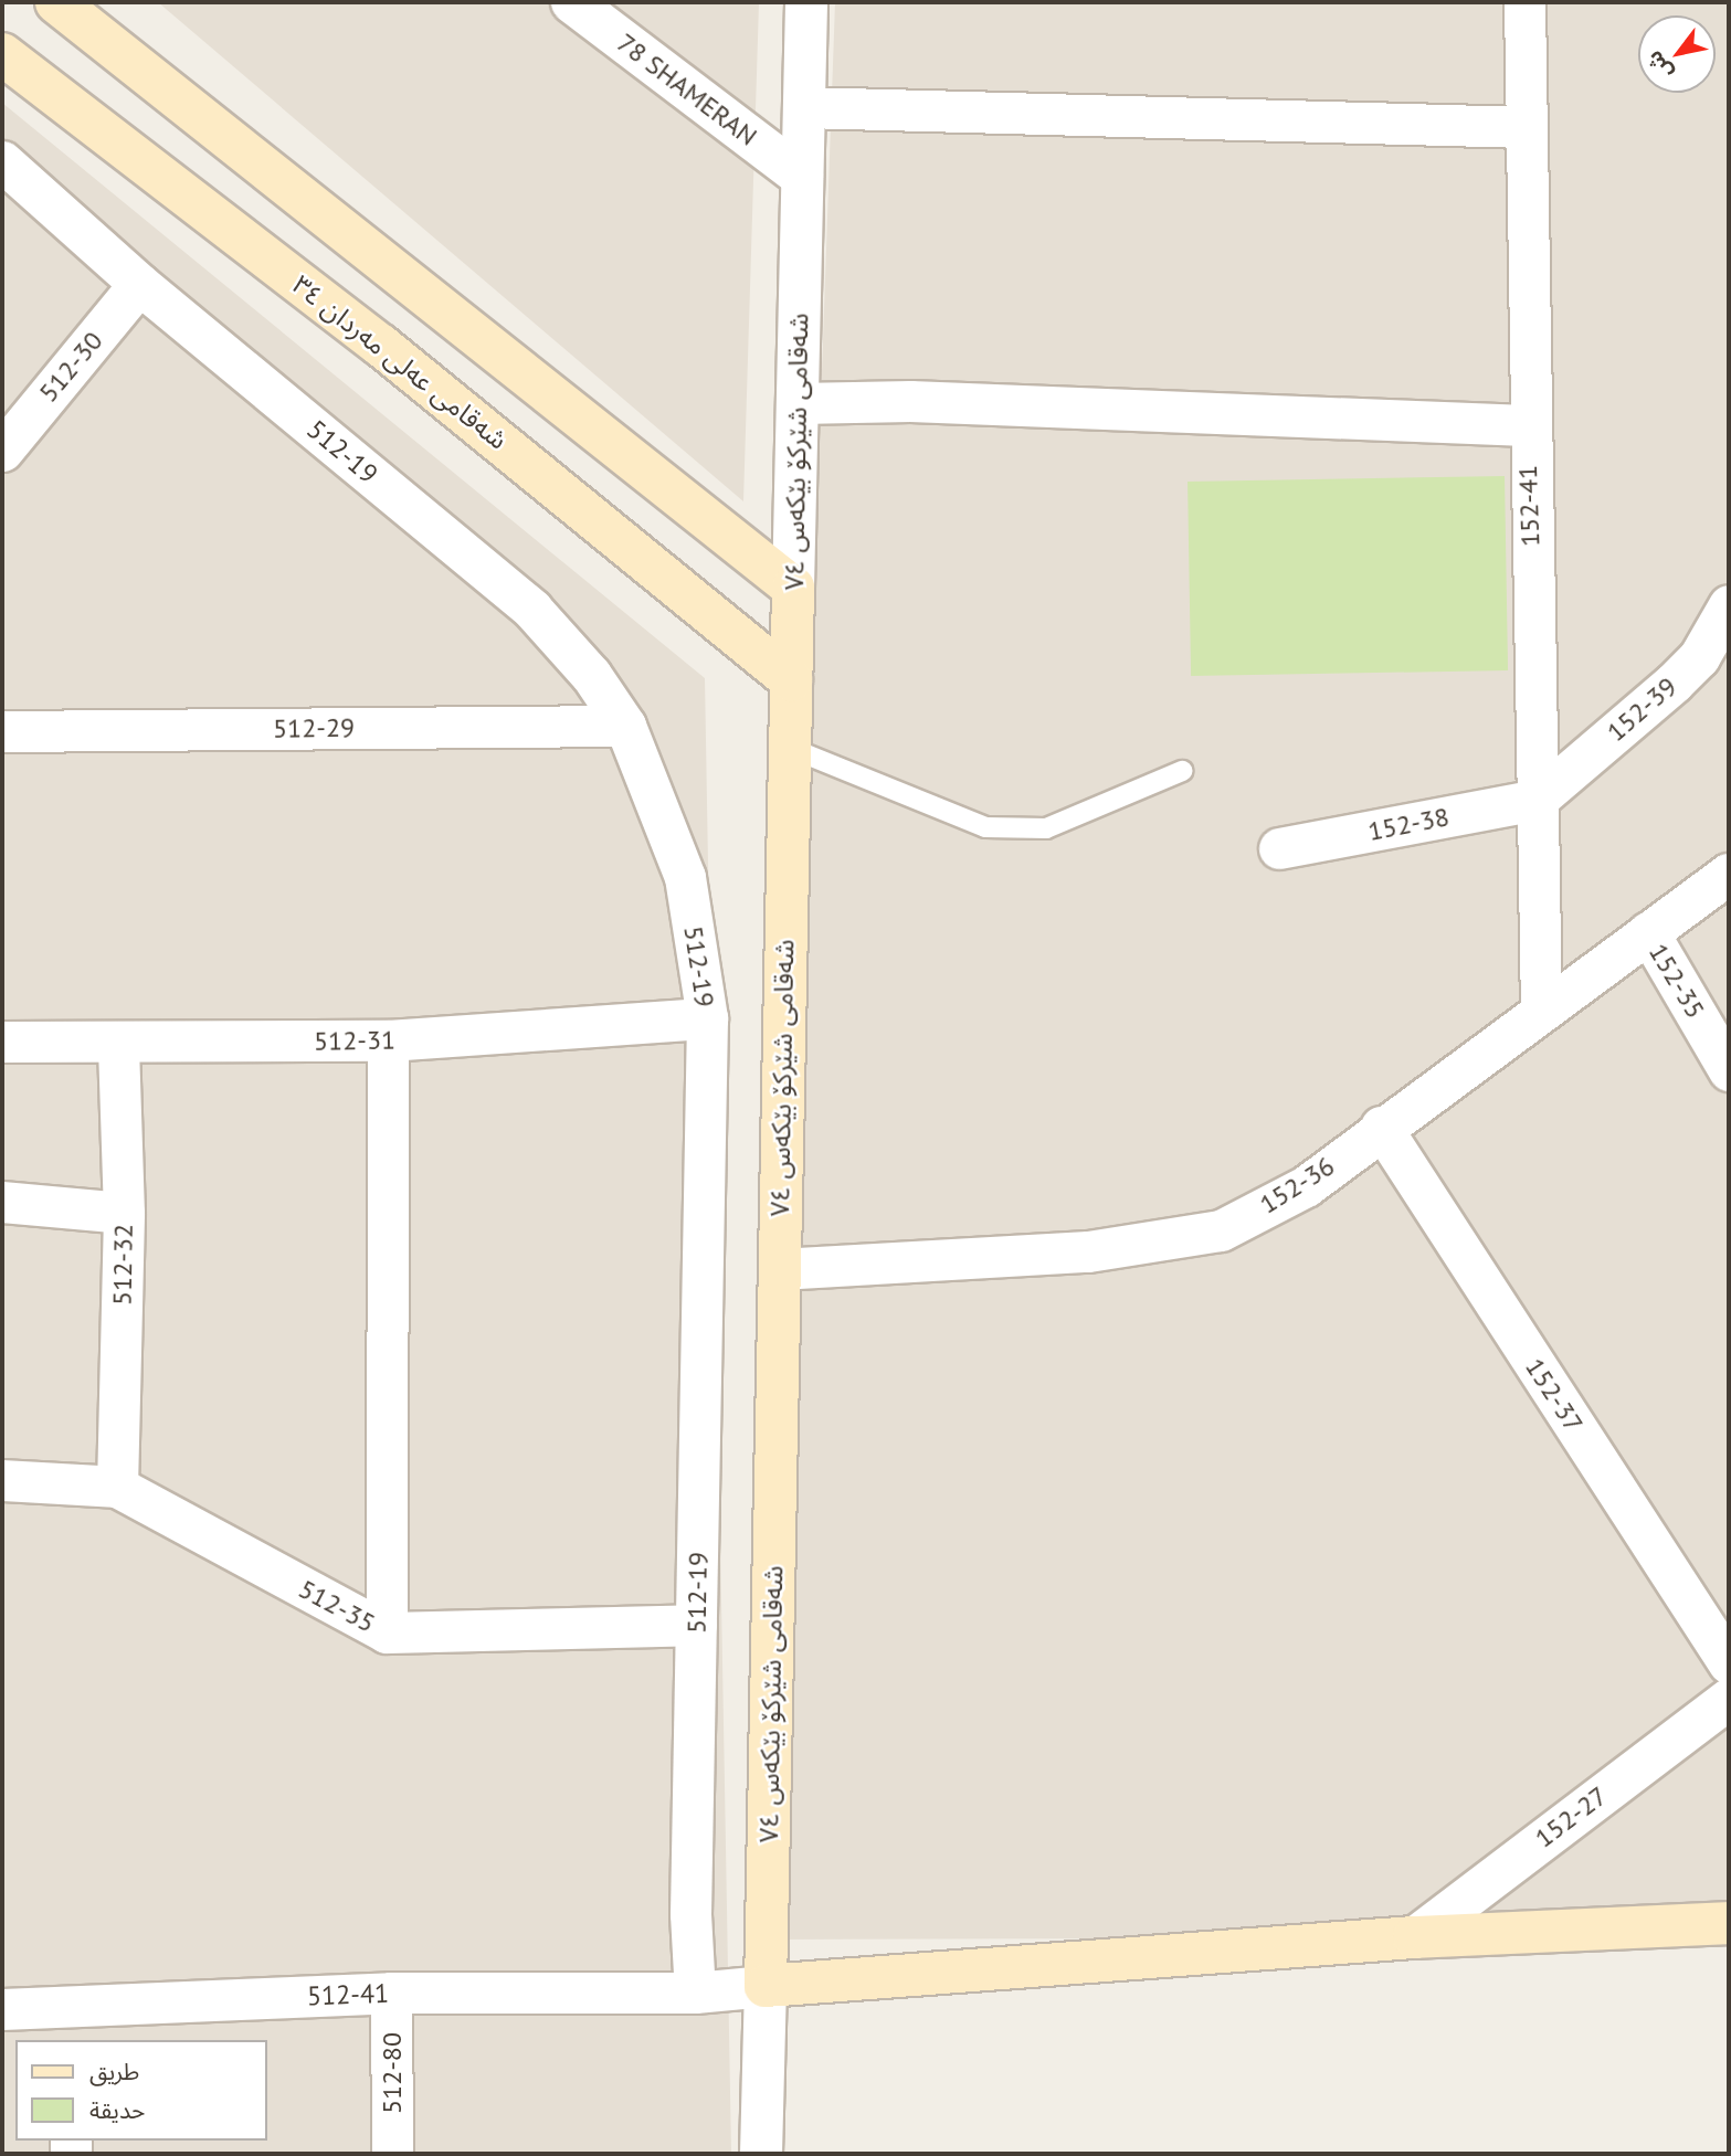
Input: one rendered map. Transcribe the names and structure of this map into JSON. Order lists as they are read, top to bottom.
{
  "streets": {
    "main road": ["شەقامی عەلی مەردان ٣٤", "شەقامی شێرکۆ بێکەس ٧٤"],
    "street": [
      "78 SHAMERAN",
      "512-30",
      "512-19",
      "152-41",
      "152-39",
      "512-29",
      "152-38",
      "152-35",
      "512-31",
      "152-36",
      "512-32",
      "152-37",
      "512-35",
      "152-27",
      "512-41",
      "512-80"
    ]
  },
  "crossings": [
    ["78 SHAMERAN", "شەقامی شێرکۆ بێکەس ٧٤"],
    ["شەقامی عەلی مەردان ٣٤", "شەقامی شێرکۆ بێکەس ٧٤"],
    ["512-30", "512-19"],
    ["512-19", "512-29"],
    ["512-19", "512-31"],
    ["512-19", "512-35"],
    ["512-19", "512-41"],
    ["شەقامی شێرکۆ بێکەس ٧٤", "152-36"],
    ["152-41", "152-39"],
    ["152-41", "152-38"],
    ["152-41", "152-36"],
    ["152-39", "152-38"],
    ["152-35", "152-36"],
    ["512-31", "512-32"],
    ["152-36", "152-37"],
    ["512-32", "512-35"],
    ["512-41", "512-80"]
  ],
  "legend": ["طريق", "حديقة"],
  "north": "bottom left"
}
